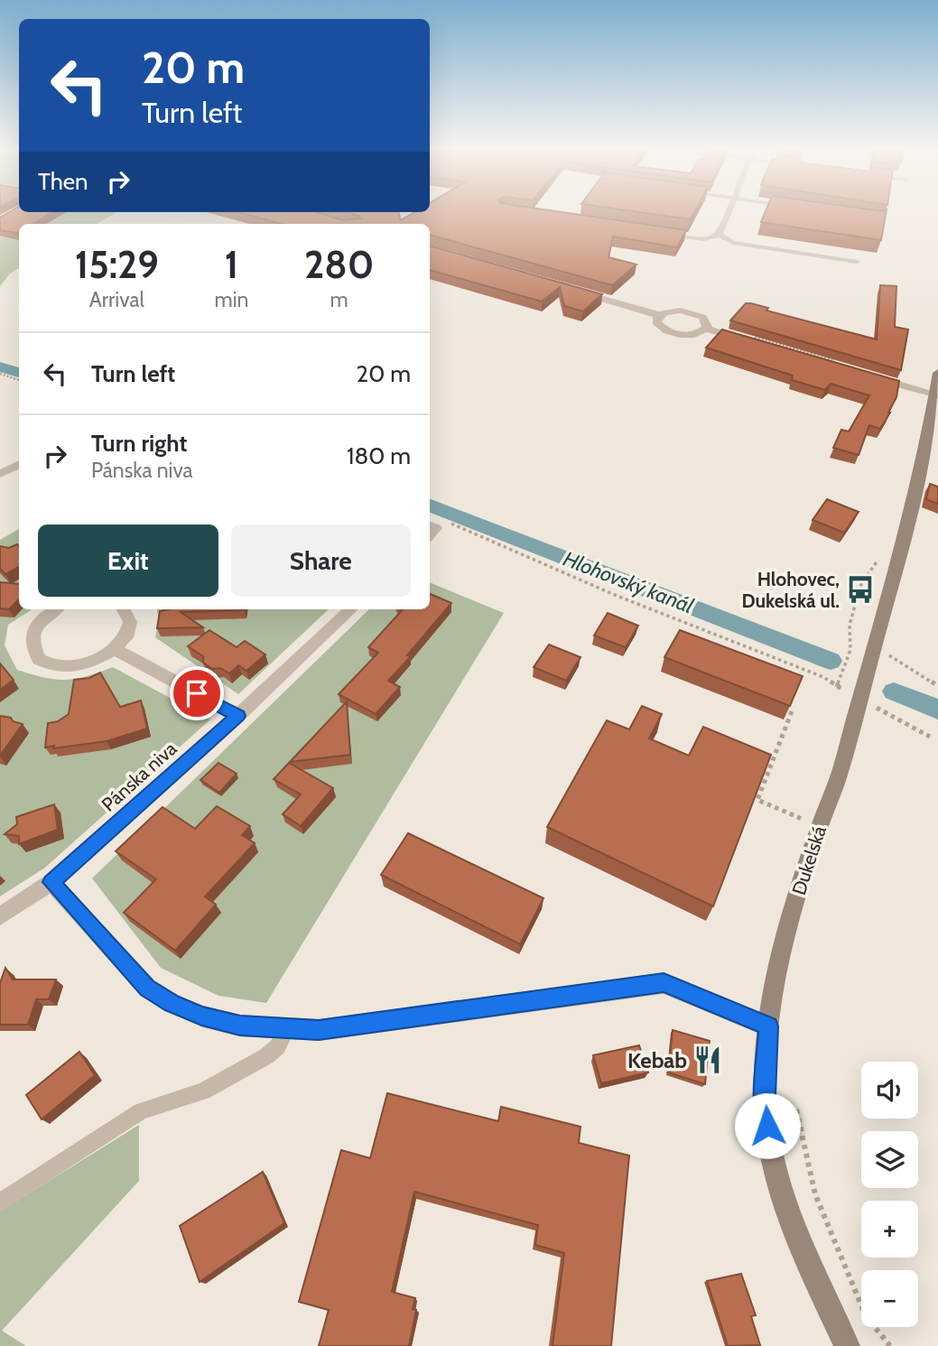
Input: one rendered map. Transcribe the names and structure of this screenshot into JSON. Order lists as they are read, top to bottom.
{
  "streets": {
    "main road": ["Dukelská"],
    "street": ["Pánska niva"]
  },
  "water": ["Hlohovský kanál"],
  "places": {
    "bus stop": ["Hlohovec, Dukelská ul."],
    "restaurant": ["Kebab"]
  },
  "page": {
    "turn": ["20 m", "Turn left"],
    "then": "Then",
    "eta": [
      "15:29",
      "Arrival",
      "1",
      "min",
      "280",
      "m"
    ],
    "list": [
      {
        "name": "Turn left",
        "value": "20 m"
      },
      {
        "name": "Turn right",
        "note": "Pánska niva",
        "value": "180 m"
      }
    ],
    "buttons": ["Exit", "Share"],
    "map_buttons": ["+", "−"]
  }
}
